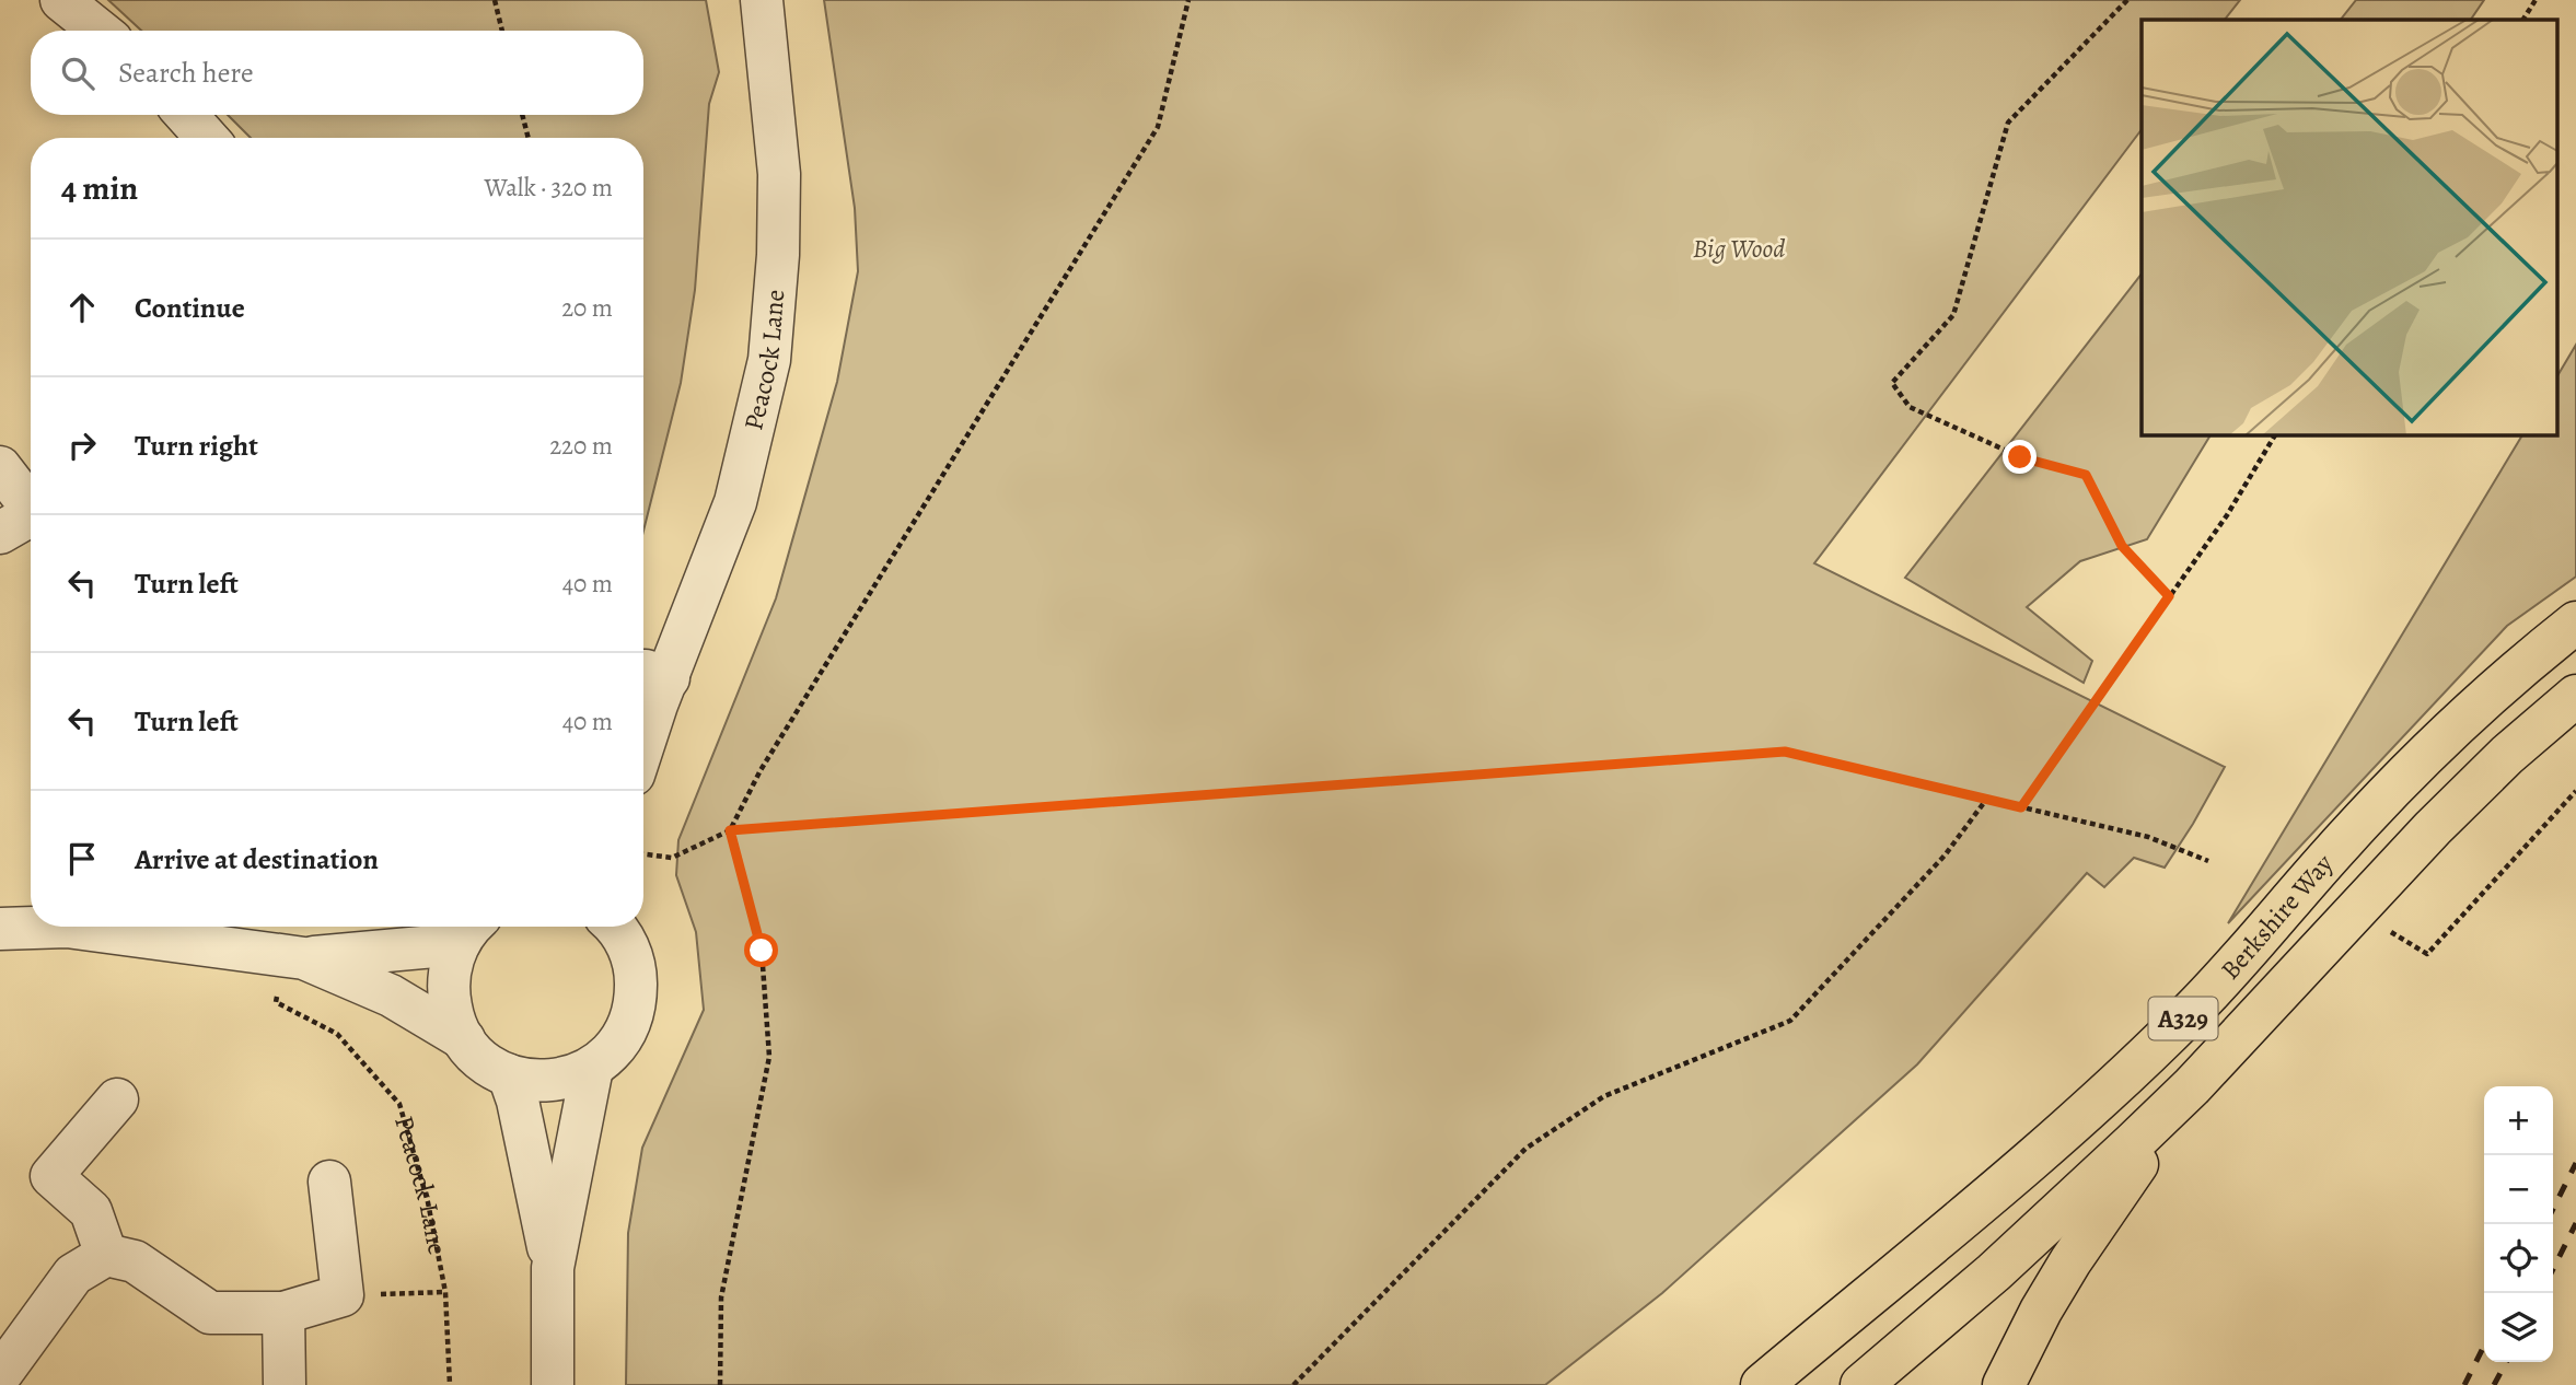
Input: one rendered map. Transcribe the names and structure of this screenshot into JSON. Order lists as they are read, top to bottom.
{
  "streets": {
    "highway": ["Berkshire Way", "A329"],
    "street": ["Peacock Lane"]
  },
  "crossings": [
    ["Berkshire Way", "A329"]
  ],
  "parks": ["Big Wood"],
  "page": {
    "search": "Search here",
    "heading": ["4 min", "Walk · 320 m"],
    "list": [
      ["Continue", "20 m"],
      ["Turn right", "220 m"],
      ["Turn left", "40 m"],
      ["Turn left", "40 m"],
      "Arrive at destination"
    ],
    "map_buttons": ["+", "−"]
  }
}
